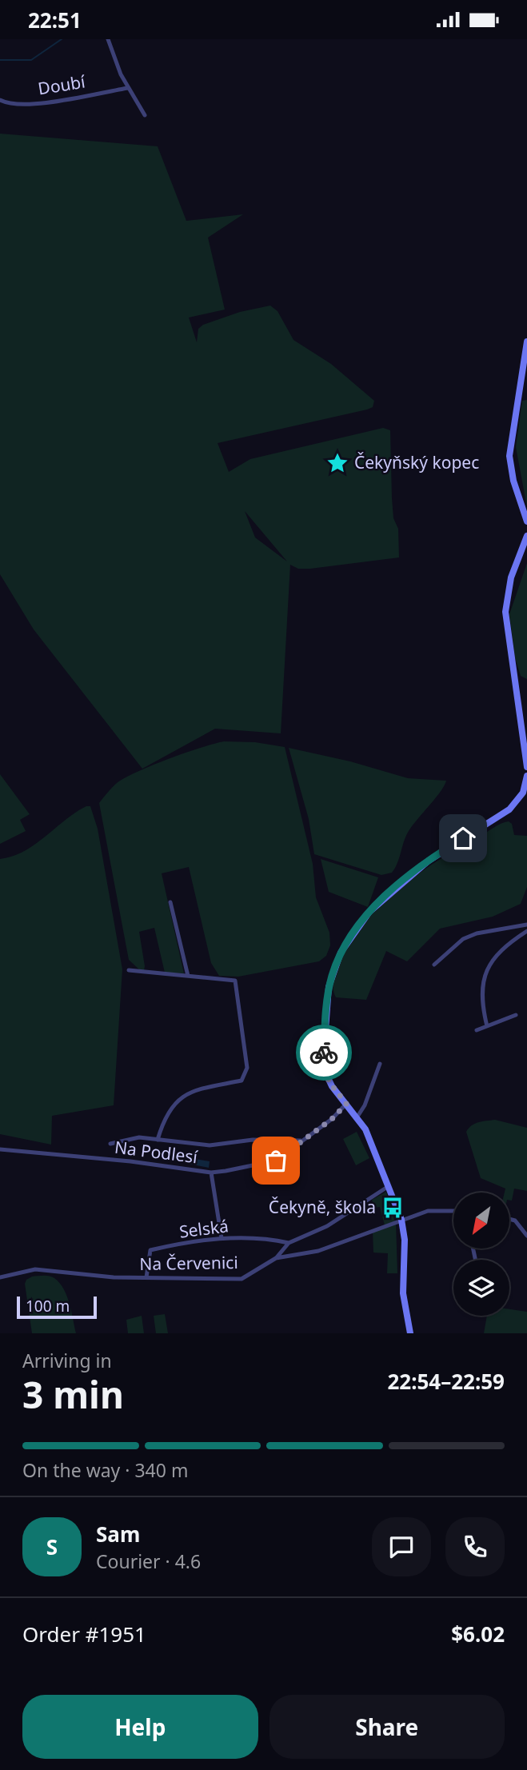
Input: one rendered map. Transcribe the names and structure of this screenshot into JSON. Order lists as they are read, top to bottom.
{
  "streets": {
    "street": [
      "Doubí",
      "Na Podlesí",
      "Selská",
      "Na Červenici"
    ]
  },
  "crossings": [
    ["Selská", "Na Červenici"]
  ],
  "places": {
    "place": ["Čekyňský kopec"],
    "bus stop": ["Čekyně, škola"]
  },
  "scale_bar": "100 m",
  "north": "bottom left",
  "page": {
    "status": "22:51",
    "scale": "100 m",
    "heading": ["3 min", "Arriving in", "22:54–22:59"],
    "panel": [
      "Sam",
      "Courier · 4.6",
      "Order #1951",
      "$6.02"
    ],
    "bar": "On the way · 340 m",
    "round": "S",
    "buttons": ["Help", "Share"]
  }
}
